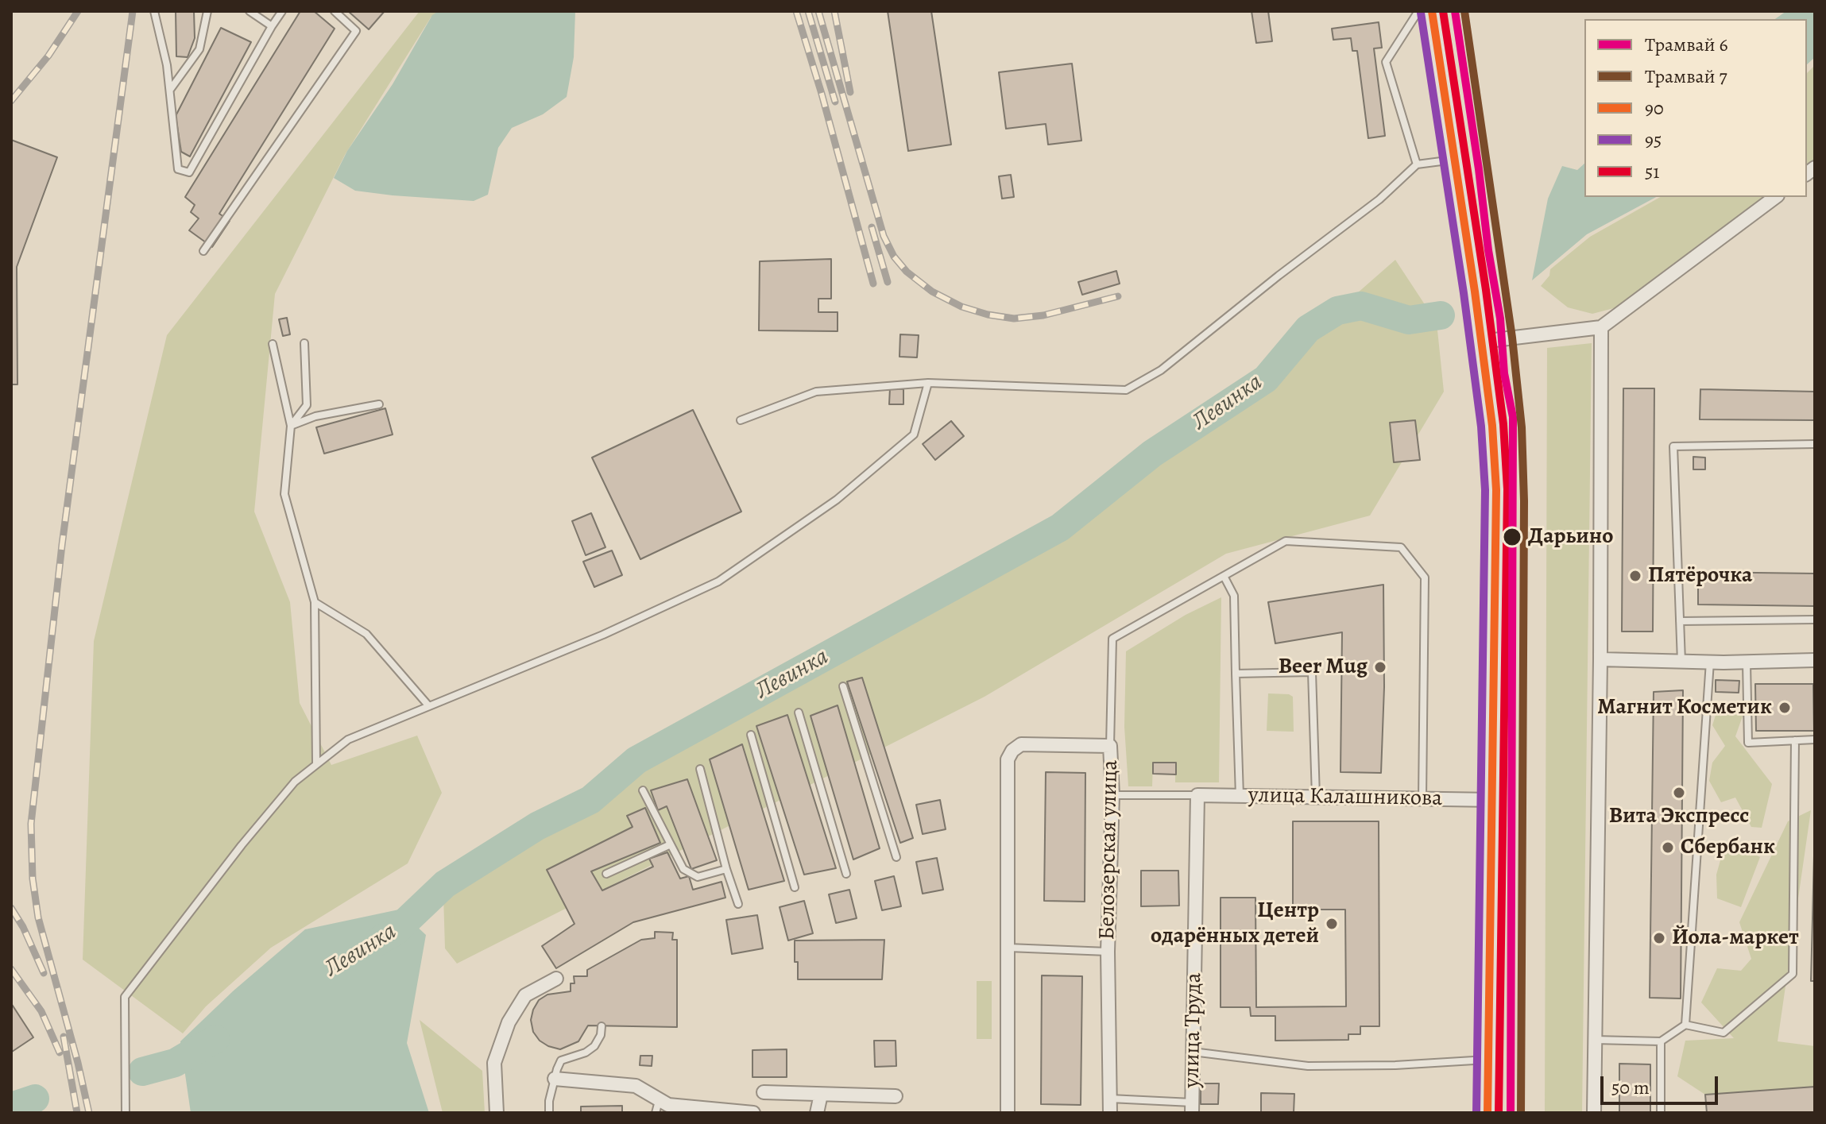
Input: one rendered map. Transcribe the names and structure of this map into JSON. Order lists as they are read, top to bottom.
{
  "streets": {
    "street": ["улица Калашникова", "Белозерская улица", "улица Труда"]
  },
  "crossings": [
    ["улица Калашникова", "улица Труда"]
  ],
  "water": ["Левинка"],
  "places": [
    "Дарьино",
    "Пятёрочка",
    "Beer Mug",
    "Магнит Косметик",
    "Вита Экспресс",
    "Сбербанк",
    "Центр одарённых детей",
    "Йола-маркет"
  ],
  "lines": [
    "tram line 6",
    "tram line 7",
    "transit line 90",
    "transit line 51",
    "transit line 95"
  ],
  "legend": [
    "Трамвай 6",
    "Трамвай 7",
    "90",
    "95",
    "51"
  ],
  "scale_bar": "50 m"
}
